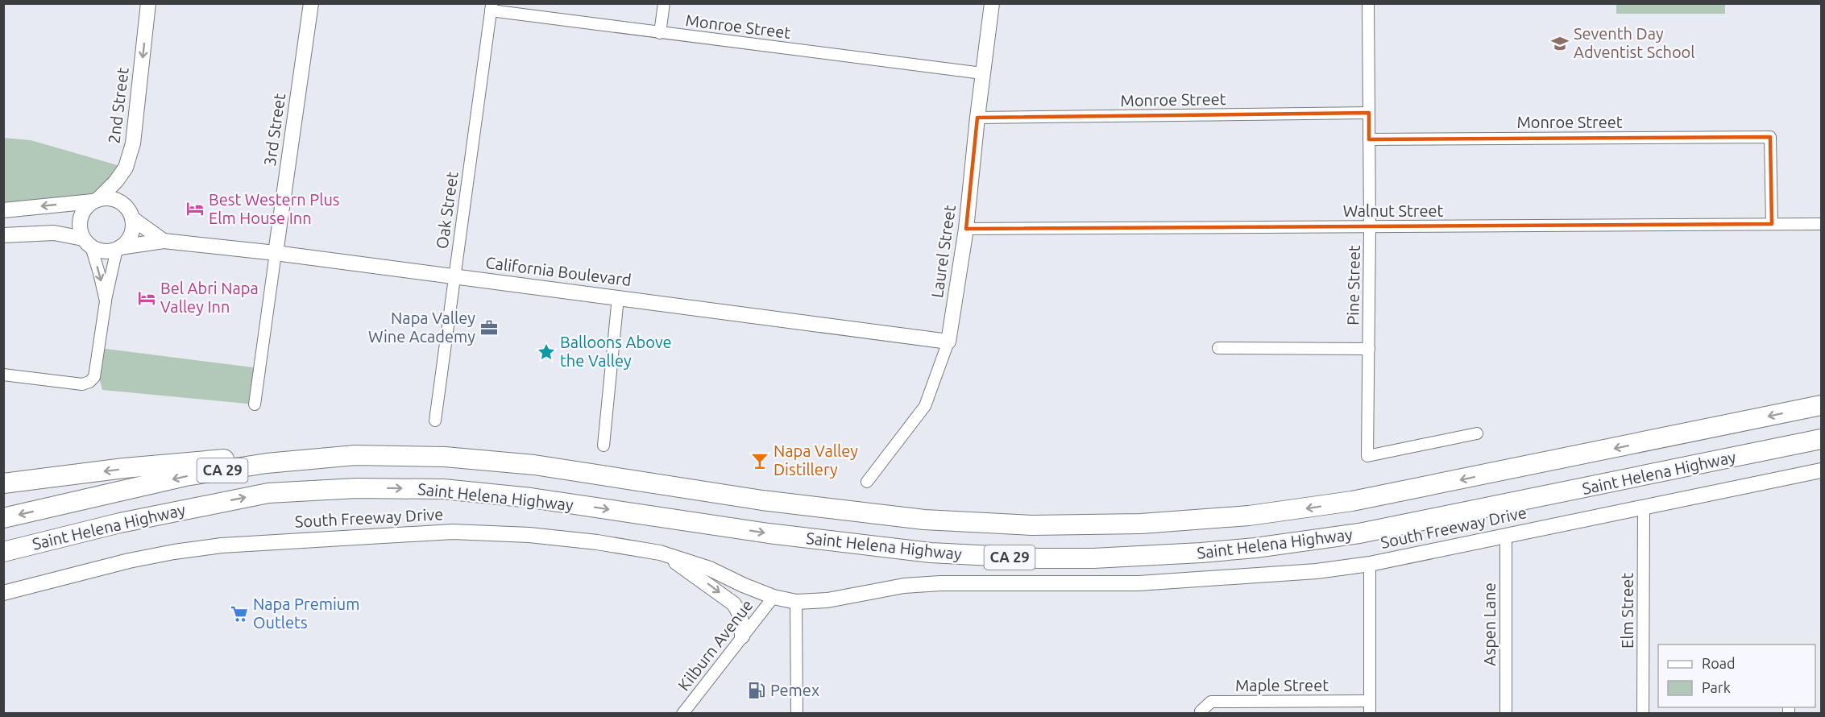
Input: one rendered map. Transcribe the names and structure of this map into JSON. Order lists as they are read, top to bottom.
{
  "streets": {
    "highway": ["CA 29", "Saint Helena Highway"],
    "street": [
      "Monroe Street",
      "2nd Street",
      "3rd Street",
      "Oak Street",
      "Walnut Street",
      "Laurel Street",
      "California Boulevard",
      "Pine Street",
      "South Freeway Drive",
      "Elm Street",
      "Aspen Lane",
      "Kilburn Avenue",
      "Maple Street"
    ]
  },
  "crossings": [
    ["Monroe Street", "Oak Street"],
    ["Monroe Street", "Walnut Street"],
    ["Monroe Street", "Laurel Street"],
    ["Monroe Street", "Pine Street"],
    ["2nd Street", "California Boulevard"],
    ["3rd Street", "California Boulevard"],
    ["Oak Street", "California Boulevard"],
    ["Walnut Street", "Laurel Street"],
    ["Walnut Street", "Pine Street"],
    ["Laurel Street", "California Boulevard"],
    ["South Freeway Drive", "Elm Street"],
    ["South Freeway Drive", "Aspen Lane"],
    ["South Freeway Drive", "Kilburn Avenue"]
  ],
  "one_way": ["2nd Street"],
  "places": {
    "school or university": ["Seventh Day Adventist School"],
    "hotel": ["Best Western Plus Elm House Inn", "Bel Abri Napa Valley Inn"],
    "office": ["Napa Valley Wine Academy"],
    "place": ["Balloons Above the Valley"],
    "bar": ["Napa Valley Distillery"],
    "supermarket": ["Napa Premium Outlets"],
    "fuel station": ["Pemex"]
  },
  "legend": ["Road", "Park"]
}
